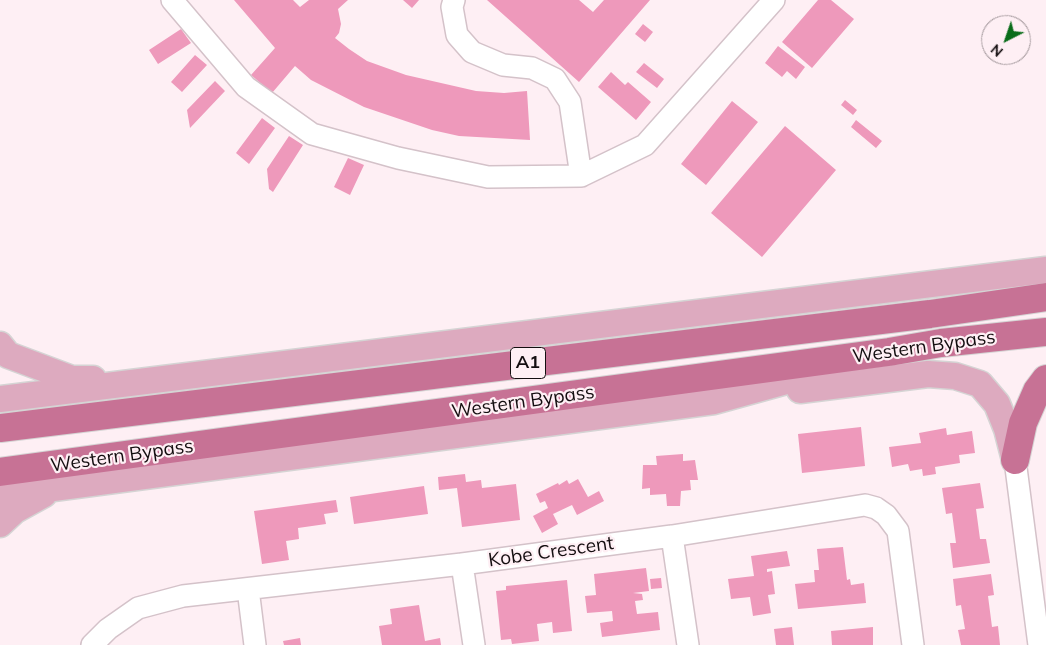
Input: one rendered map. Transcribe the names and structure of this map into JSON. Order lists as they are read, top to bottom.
{
  "streets": {
    "highway": ["Western Bypass", "A1"],
    "street": ["Kobe Crescent"]
  },
  "north": "bottom left"
}
